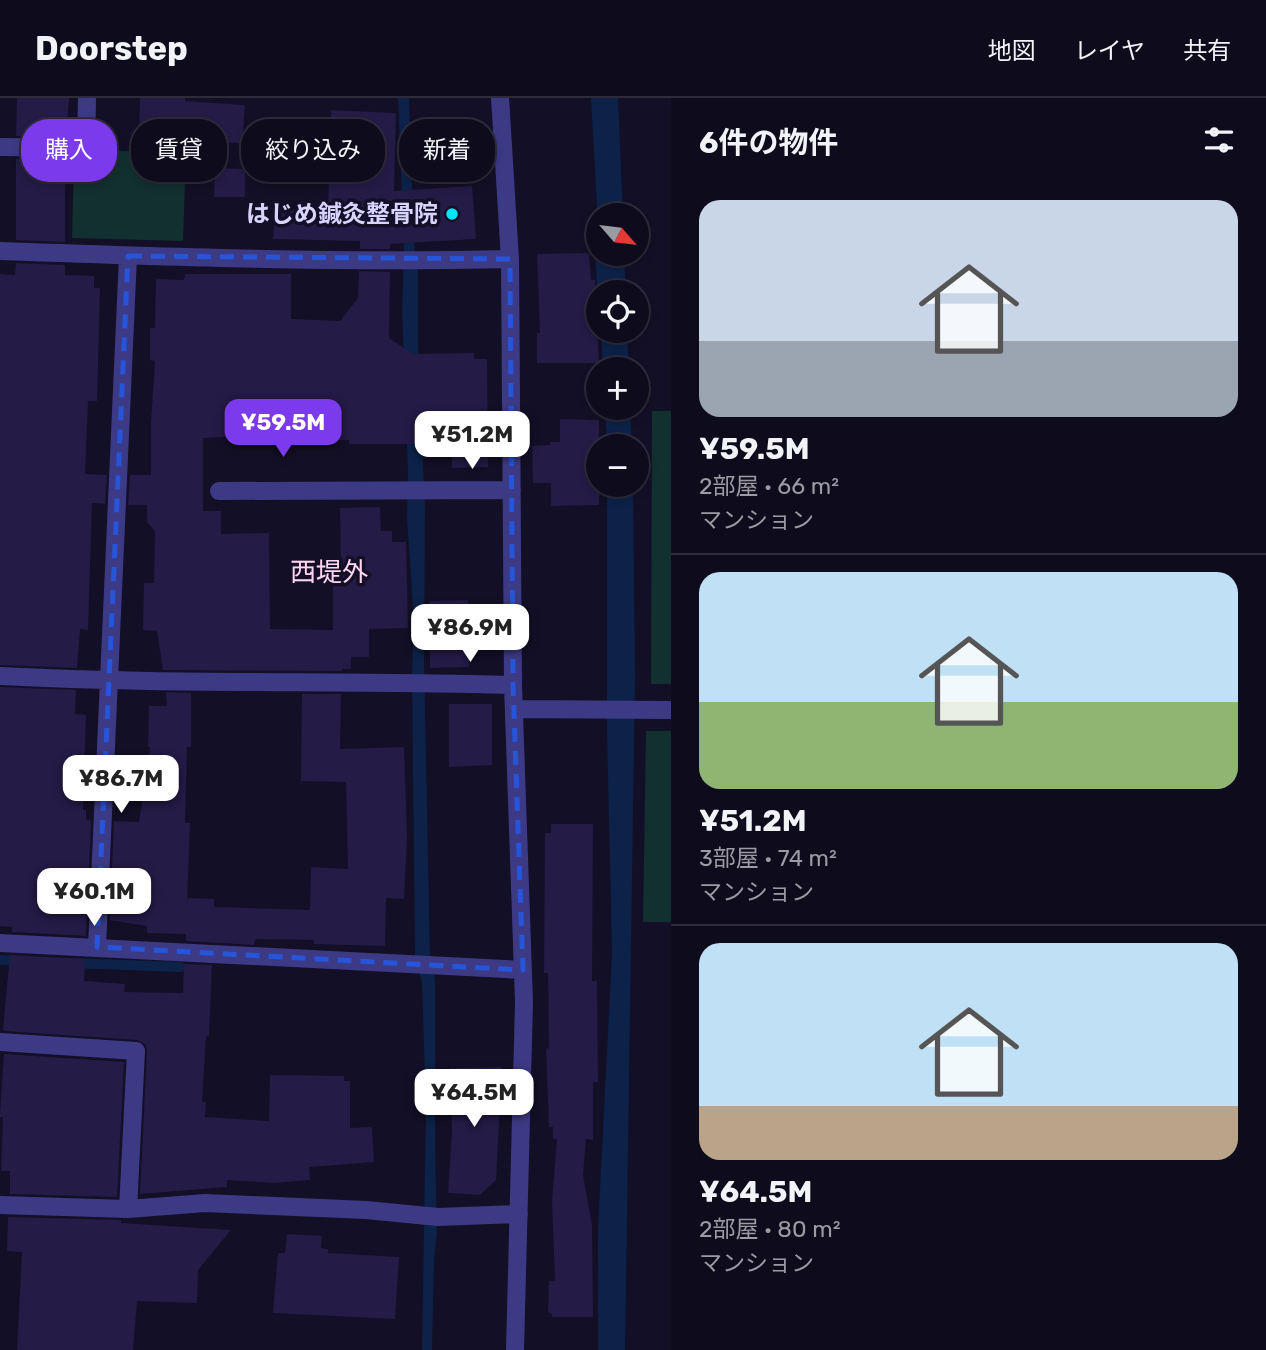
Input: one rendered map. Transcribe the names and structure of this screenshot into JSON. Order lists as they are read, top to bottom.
{
  "districts": ["西堤外"],
  "places": ["はじめ鍼灸整骨院"],
  "north": "bottom right",
  "page": {
    "header": "Doorstep",
    "nav": ["地図", "レイヤ", "共有"],
    "heading": "6件の物件",
    "chip": [
      "購入",
      "賃貸",
      "絞り込み",
      "新着"
    ],
    "list": [
      {
        "name": "¥59.5M",
        "note": "2部屋 · 66 m² · マンション"
      },
      {
        "name": "¥51.2M",
        "note": "3部屋 · 74 m² · マンション"
      },
      {
        "name": "¥64.5M",
        "note": "2部屋 · 80 m² · マンション"
      }
    ],
    "map_buttons": ["+", "−"],
    "price": [
      "¥59.5M",
      "¥51.2M",
      "¥86.9M",
      "¥86.7M",
      "¥60.1M",
      "¥64.5M"
    ]
  }
}
